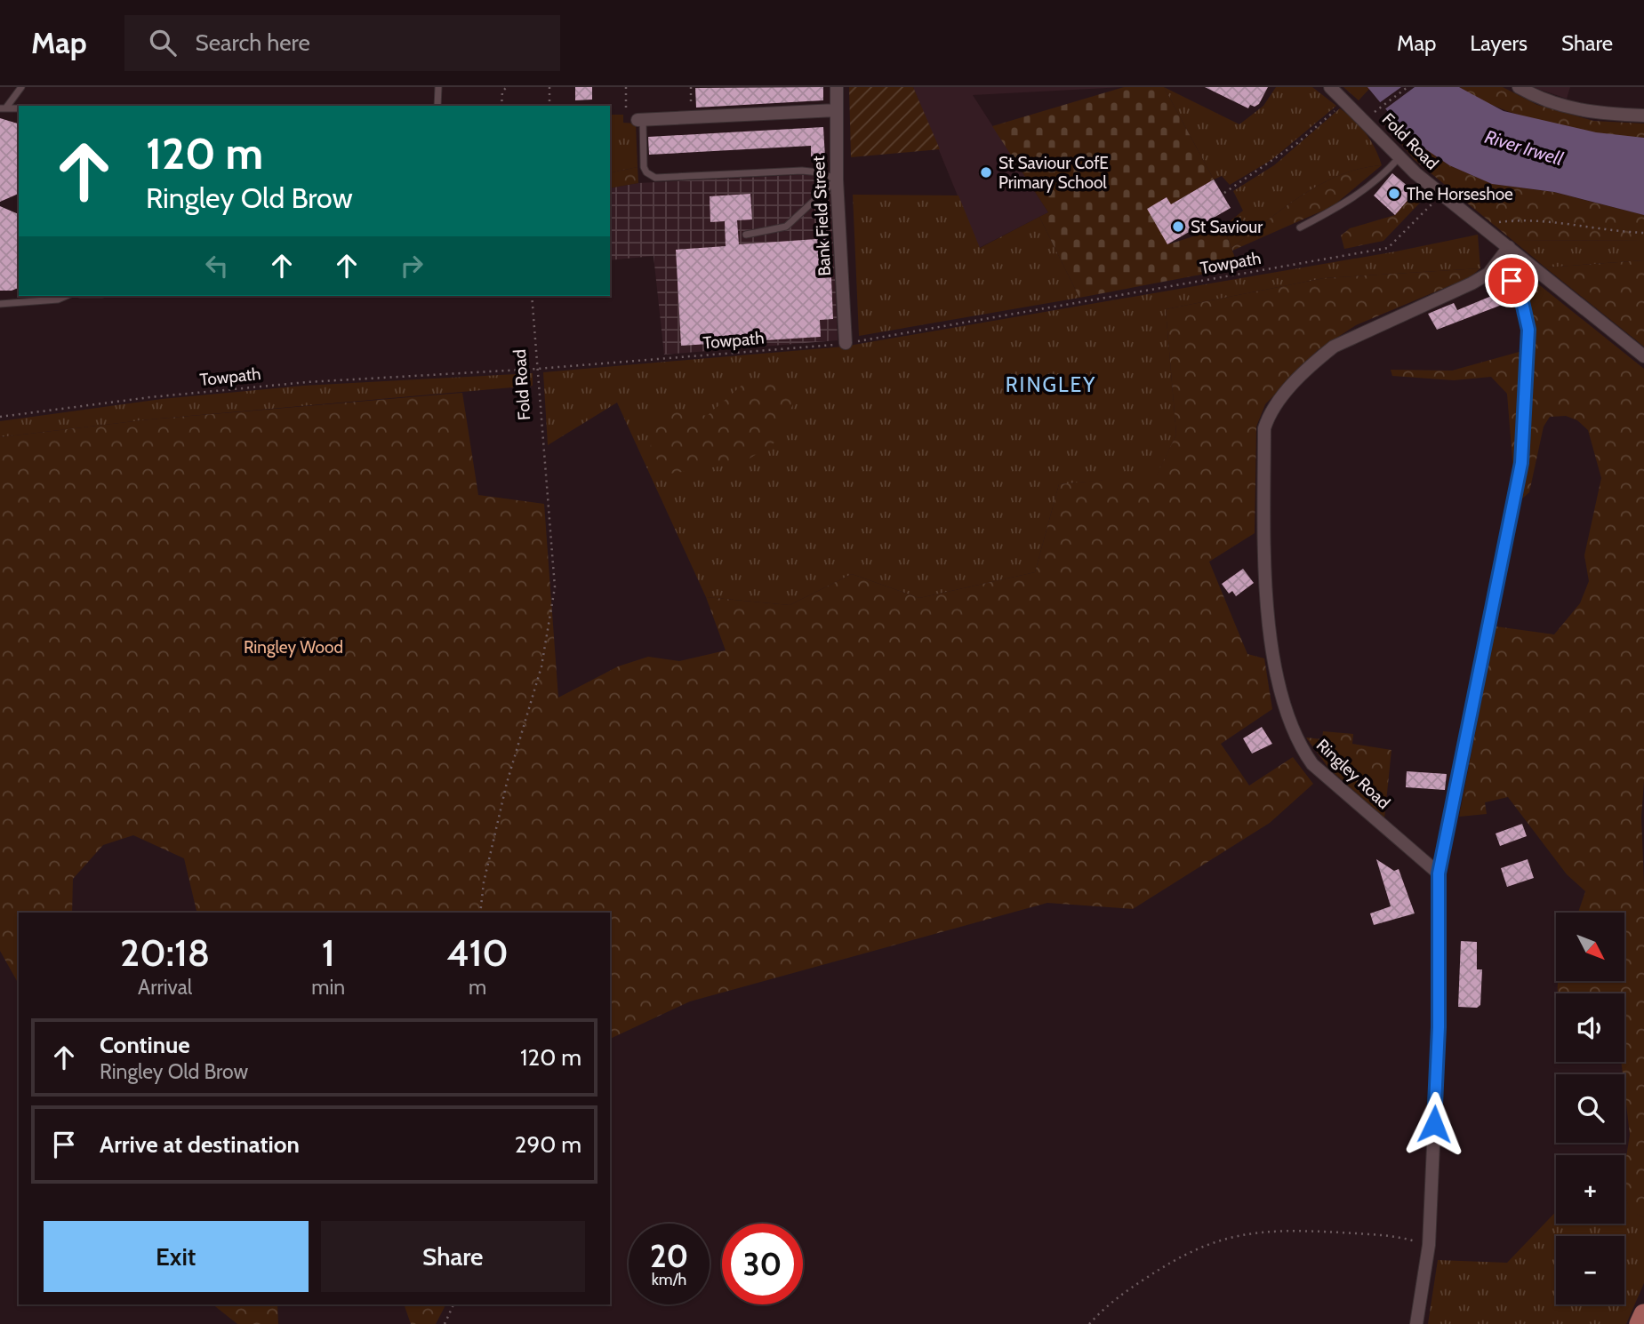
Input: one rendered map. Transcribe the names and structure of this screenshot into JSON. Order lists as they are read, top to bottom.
{
  "streets": {
    "street": ["Fold Road", "Bank Field Street", "Ringley Road"],
    "path": ["Towpath"]
  },
  "crossings": [
    ["Fold Road", "Towpath"],
    ["Fold Road", "Ringley Road"],
    ["Bank Field Street", "Towpath"]
  ],
  "districts": ["RINGLEY"],
  "water": ["River Irwell"],
  "parks": ["Ringley Wood"],
  "places": ["St Saviour CofE Primary School", "The Horseshoe", "St Saviour"],
  "north": "bottom right",
  "page": {
    "header": "Map",
    "search": "Search here",
    "nav": ["Map", "Layers", "Share"],
    "turn": ["120 m", "Ringley Old Brow"],
    "map_buttons": ["+", "−"],
    "eta": [
      "20:18",
      "Arrival",
      "1",
      "min",
      "410",
      "m"
    ],
    "list": [
      {
        "name": "Continue",
        "note": "Ringley Old Brow",
        "value": "120 m"
      },
      {
        "name": "Arrive at destination",
        "value": "290 m"
      }
    ],
    "buttons": ["Exit", "Share"],
    "speed": "20 km/h",
    "limit": "30"
  }
}
